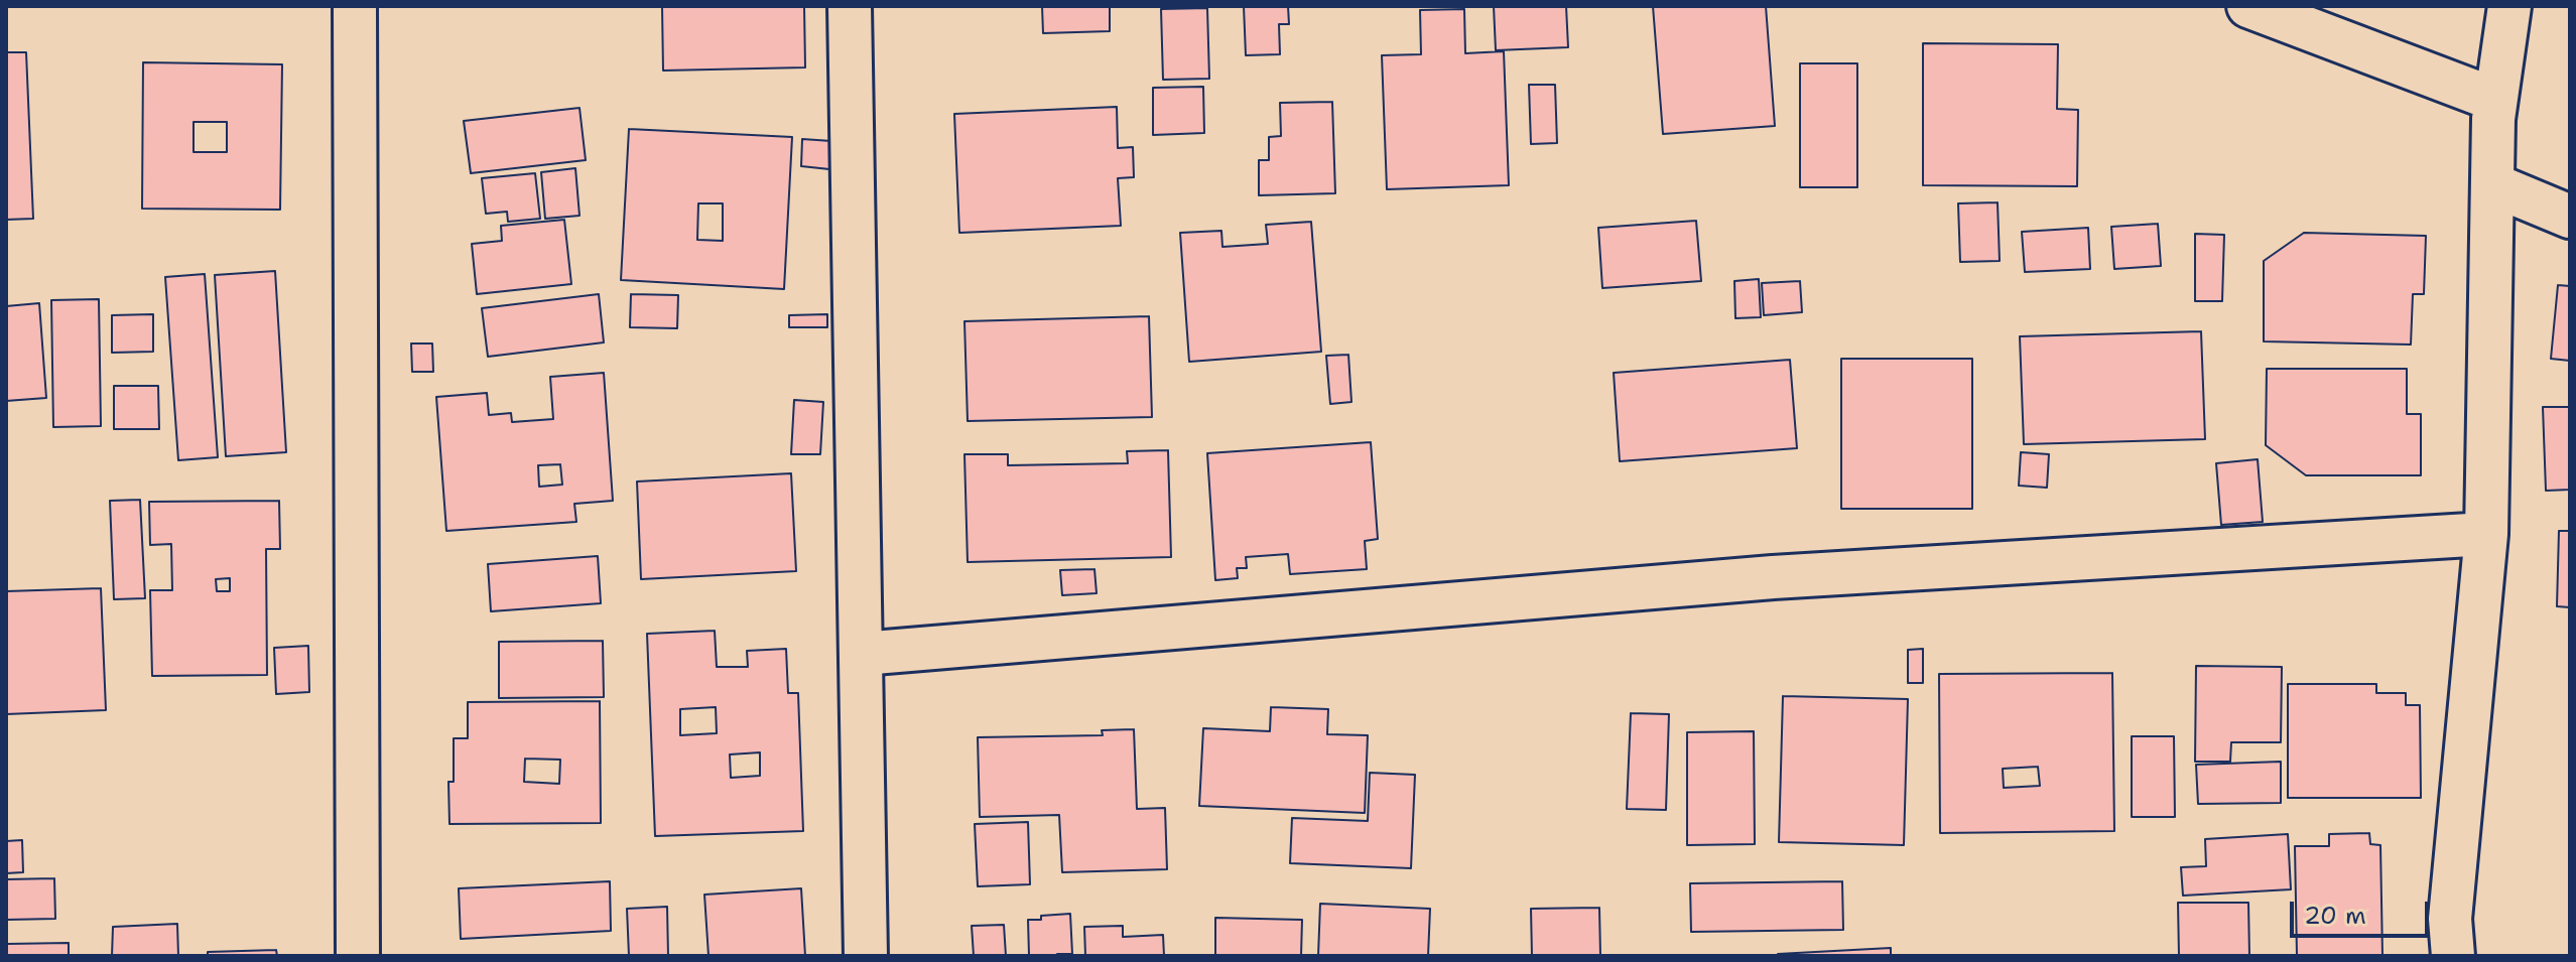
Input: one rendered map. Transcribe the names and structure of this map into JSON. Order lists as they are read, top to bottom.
{
  "scale_bar": "20 m"
}
